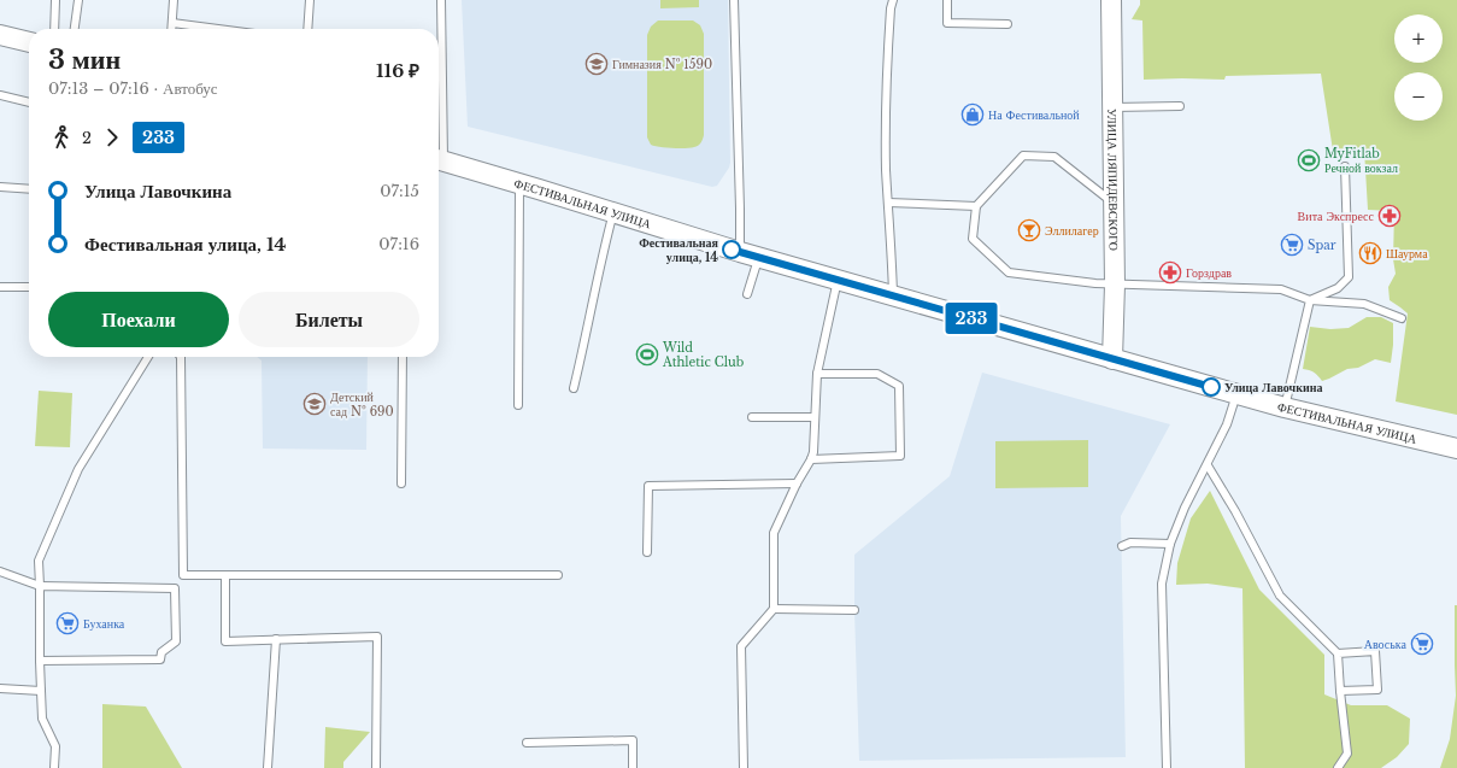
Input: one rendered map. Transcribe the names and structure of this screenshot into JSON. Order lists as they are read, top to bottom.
{
  "streets": {
    "street": ["УЛИЦА ЛЯПИДЕВСКОГО", "ФЕСТИВАЛЬНАЯ УЛИЦА"]
  },
  "crossings": [
    ["УЛИЦА ЛЯПИДЕВСКОГО", "ФЕСТИВАЛЬНАЯ УЛИЦА"]
  ],
  "places": {
    "school or university": ["Гимназия № 1590", "Детский сад № 690"],
    "shop": ["На Фестивальной"],
    "sports": ["MyFitlab Речной вокзал", "Wild Athletic Club"],
    "pharmacy": ["Вита Экспресс", "Горздрав"],
    "bar": ["Эллилагер"],
    "supermarket": ["Spar", "Буханка", "Авоська"],
    "other": ["Фестивальная улица, 14", "Улица Лавочкина"],
    "restaurant": ["Шаурма"]
  },
  "lines": ["bus line 233"],
  "page": {
    "on_map": "233",
    "map_buttons": ["+", "−"],
    "heading": ["3 мин", "07:13 – 07:16 · Автобус", "116 ₽"],
    "legs": ["2", "233"],
    "list": [
      {
        "name": "Улица Лавочкина",
        "value": "07:15"
      },
      {
        "name": "Фестивальная улица, 14",
        "value": "07:16"
      }
    ],
    "buttons": ["Поехали", "Билеты"]
  }
}
